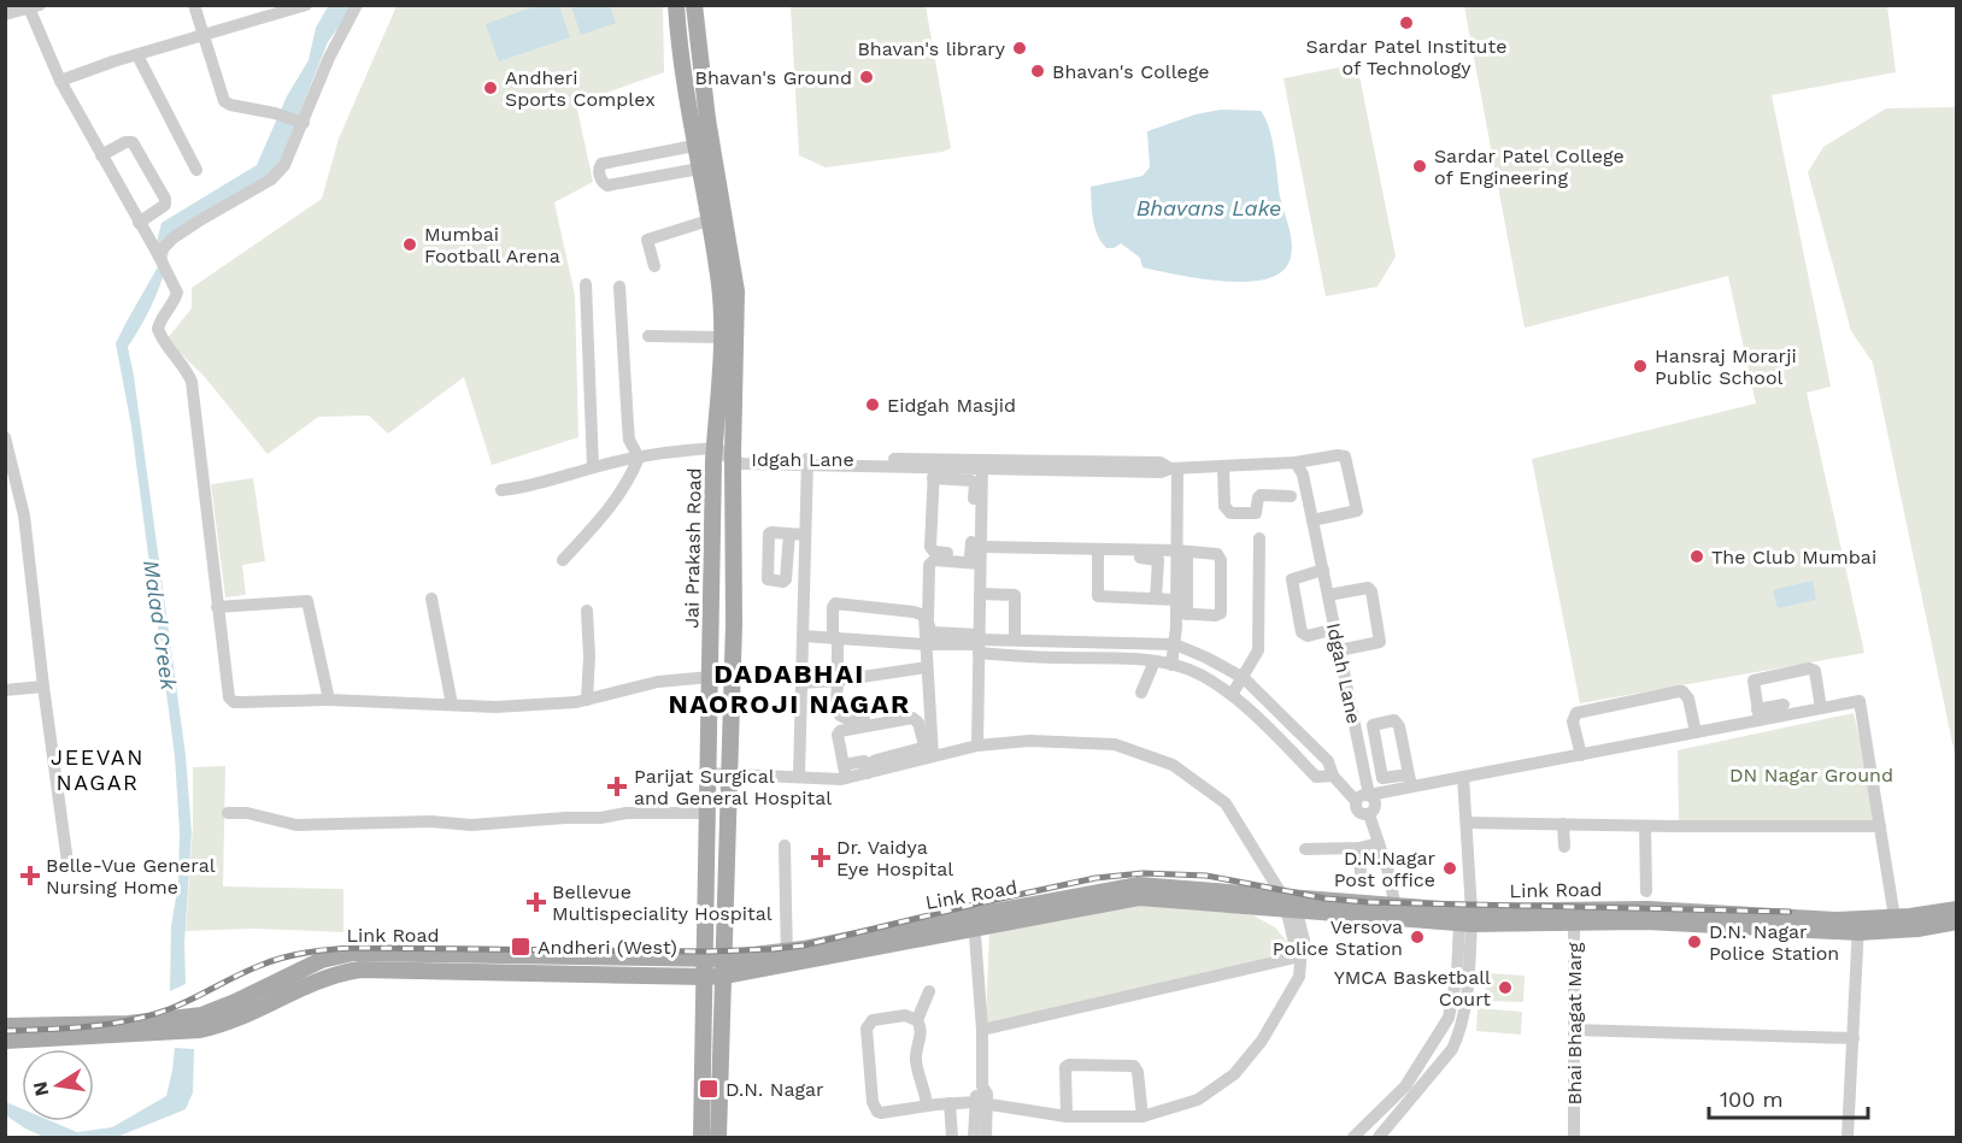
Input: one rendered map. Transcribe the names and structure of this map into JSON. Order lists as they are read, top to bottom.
{
  "streets": {
    "main road": ["Jai Prakash Road", "Link Road"],
    "street": ["Idgah Lane", "Bhai Bhagat Marg"]
  },
  "crossings": [
    ["Idgah Lane", "Jai Prakash Road"],
    ["Jai Prakash Road", "Link Road"],
    ["Link Road", "Bhai Bhagat Marg"]
  ],
  "districts": ["DADABHAI NAOROJI NAGAR", "JEEVAN NAGAR"],
  "water": ["Bhavans Lake", "Malad Creek"],
  "parks": ["DN Nagar Ground"],
  "places": {
    "other": [
      "Sardar Patel Institute of Technology",
      "Bhavan's library",
      "Bhavan's College",
      "Bhavan's Ground",
      "Andheri Sports Complex",
      "Sardar Patel College of Engineering",
      "Mumbai Football Arena",
      "Hansraj Morarji Public School",
      "Eidgah Masjid",
      "The Club Mumbai",
      "D.N.Nagar Post office",
      "Versova Police Station",
      "D.N. Nagar Police Station",
      "YMCA Basketball Court"
    ],
    "health": [
      "Parijat Surgical and General Hospital",
      "Dr. Vaidya Eye Hospital",
      "Belle-Vue General Nursing Home",
      "Bellevue Multispeciality Hospital"
    ],
    "transit": ["Andheri (West)", "D.N. Nagar"]
  },
  "scale_bar": "100 m",
  "north": "left"
}
